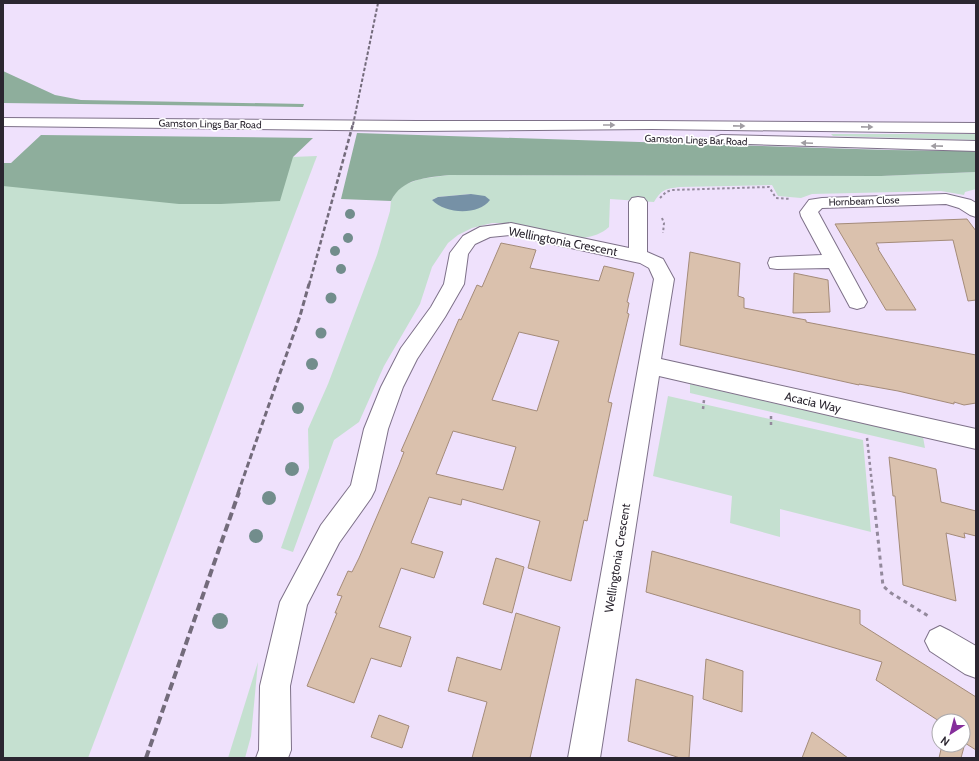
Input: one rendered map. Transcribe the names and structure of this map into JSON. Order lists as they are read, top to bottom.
{
  "streets": {
    "main road": [
      "Gamston Lings Bar Road",
      "Hornbeam Close",
      "Wellingtonia Crescent",
      "Acacia Way"
    ]
  },
  "crossings": [
    ["Wellingtonia Crescent", "Acacia Way"]
  ],
  "north": "bottom left"
}
